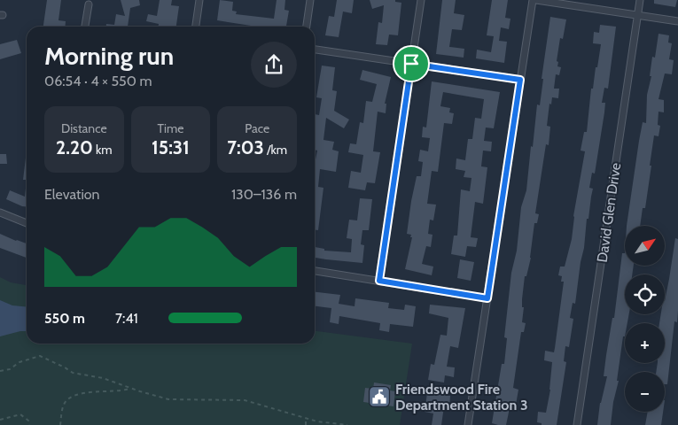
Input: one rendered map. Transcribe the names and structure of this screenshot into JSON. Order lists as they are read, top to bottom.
{
  "streets": {
    "street": ["David Glen Drive"]
  },
  "places": {
    "public building": ["Friendswood Fire Department Station 3"]
  },
  "north": "top right",
  "page": {
    "heading": ["Morning run", "06:54 · 4 × 550 m"],
    "stats": [
      ["Distance", "2.20 km"],
      ["Time", "15:31"],
      ["Pace", "7:03 /km"]
    ],
    "chart": ["Elevation", "130–136 m"],
    "map_buttons": ["+", "−"],
    "list": [
      {
        "name": "550 m",
        "note": "7:41"
      }
    ]
  }
}
